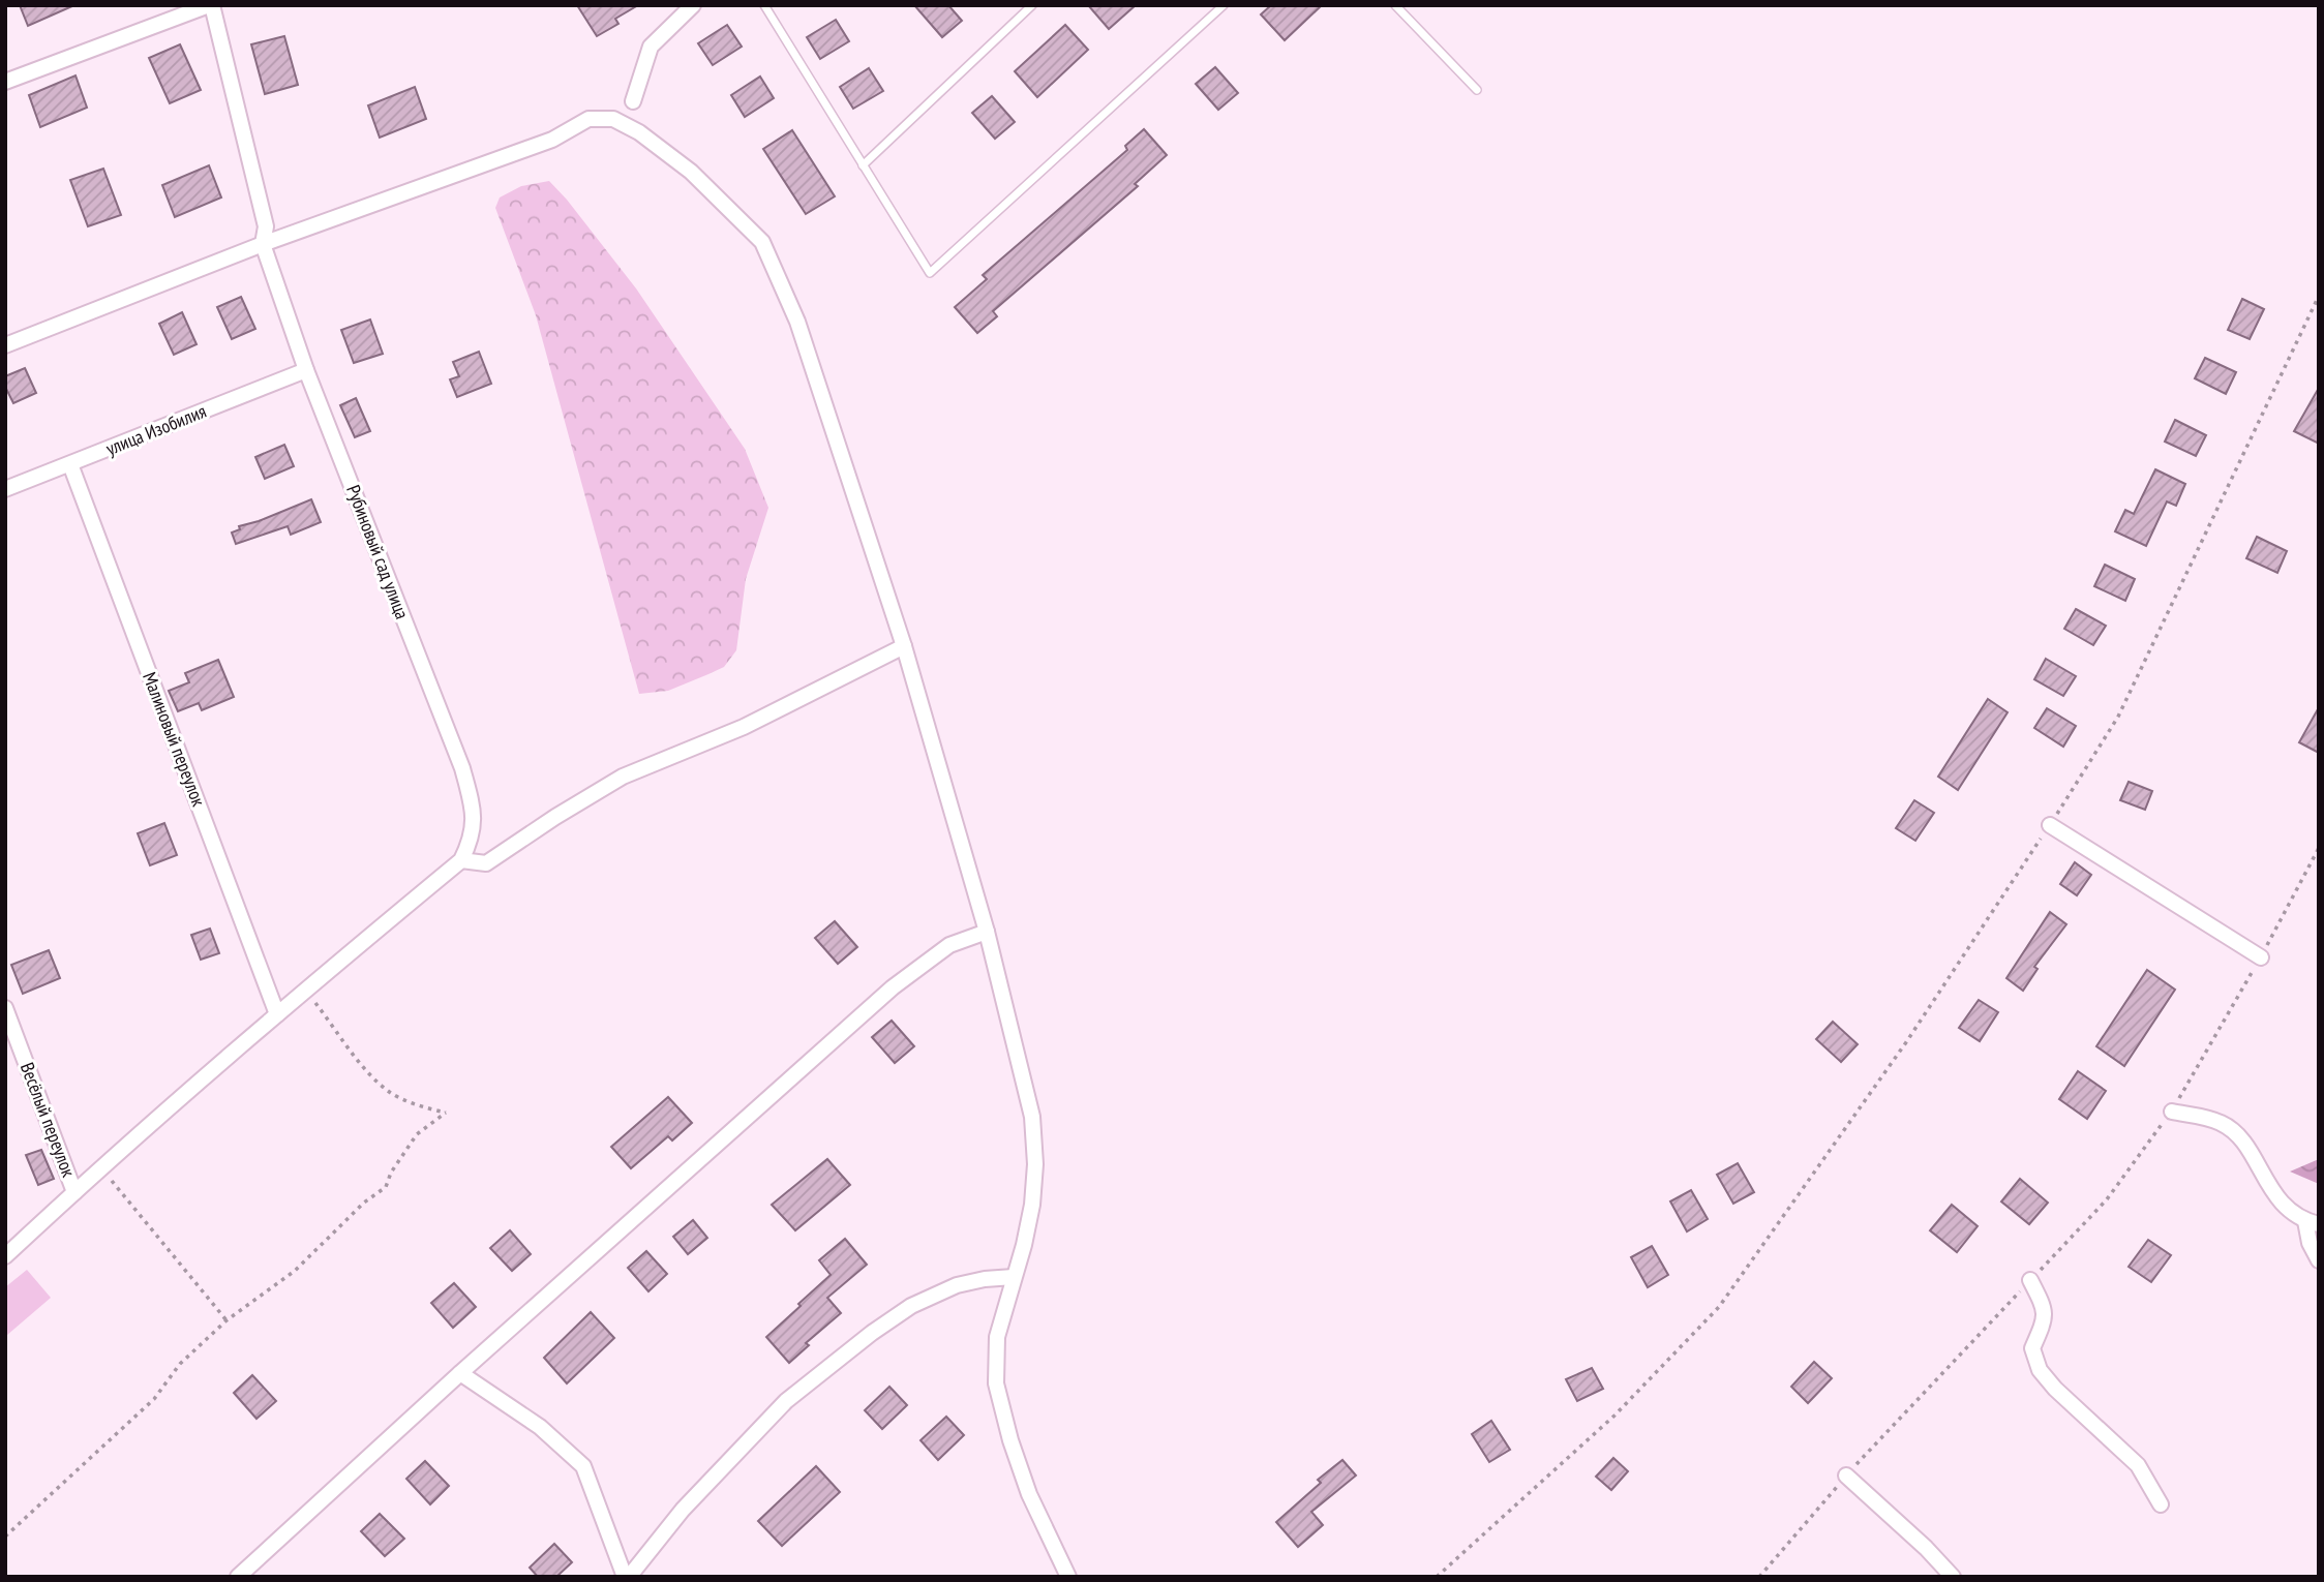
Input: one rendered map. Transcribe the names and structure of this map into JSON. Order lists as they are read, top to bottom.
{
  "streets": {
    "street": [
      "улица Изобилия",
      "Рубиновый сад улица",
      "Малиновый переулок",
      "Весёлый переулок"
    ]
  },
  "crossings": [
    ["улица Изобилия", "Рубиновый сад улица"],
    ["улица Изобилия", "Малиновый переулок"]
  ]
}
